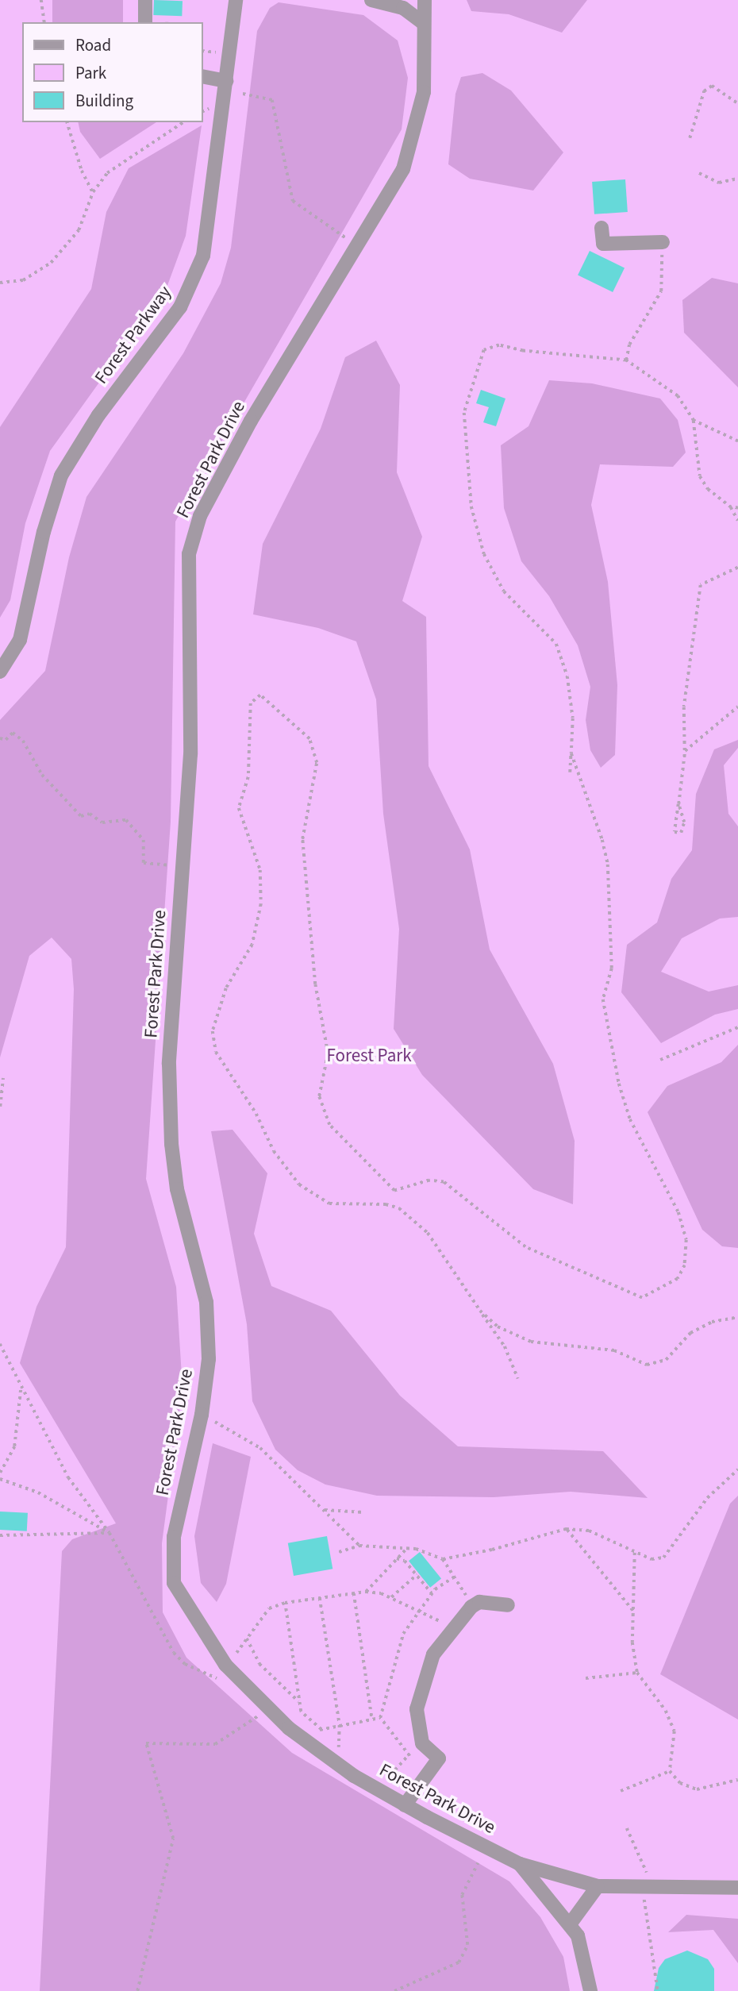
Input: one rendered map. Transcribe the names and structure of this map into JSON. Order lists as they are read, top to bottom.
{
  "streets": {
    "street": ["Forest Parkway", "Forest Park Drive"]
  },
  "parks": ["Forest Park"],
  "legend": ["Road", "Park", "Building"]
}
